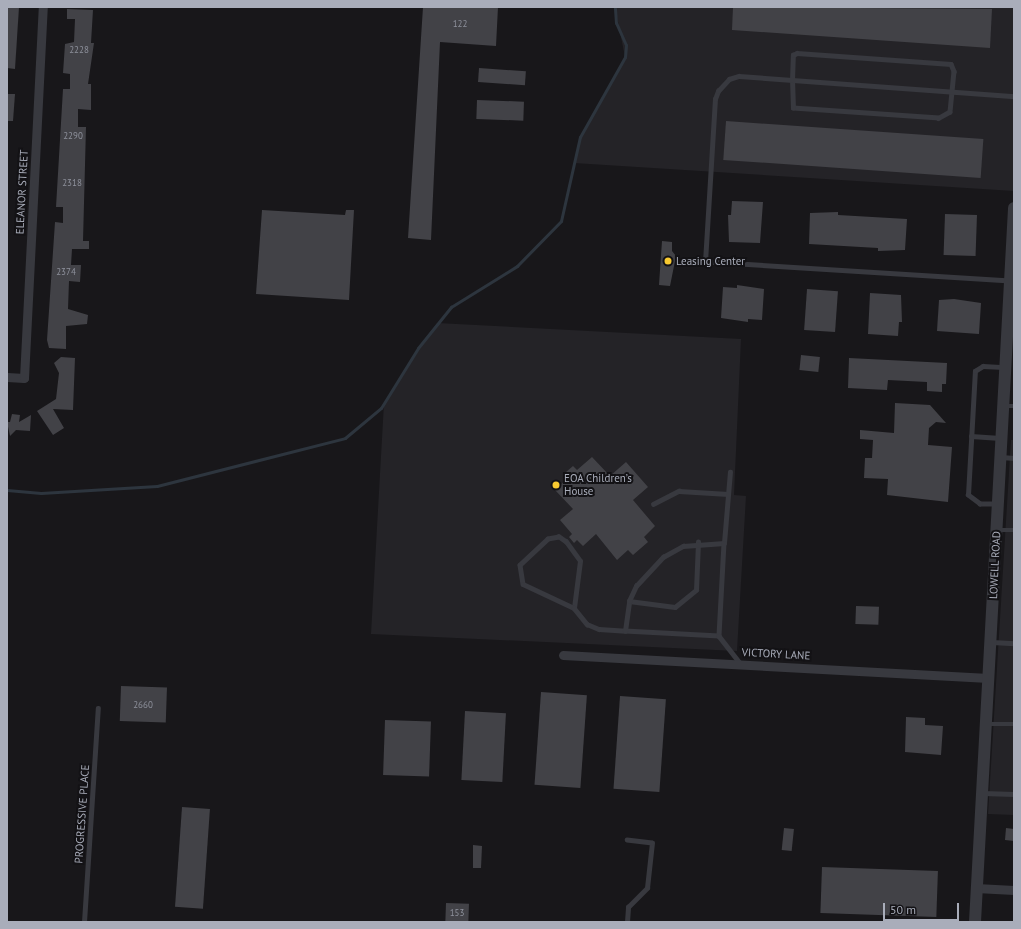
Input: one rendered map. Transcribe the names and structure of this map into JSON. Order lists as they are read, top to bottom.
{
  "streets": {
    "street": ["ELEANOR STREET", "LOWELL ROAD", "VICTORY LANE"],
    "lane": ["PROGRESSIVE PLACE"]
  },
  "crossings": [
    ["LOWELL ROAD", "VICTORY LANE"]
  ],
  "places": ["Leasing Center", "EOA Children’s House"],
  "house_numbers": [
    "122",
    "2228",
    "2290",
    "2318",
    "2374",
    "2660",
    "153"
  ],
  "scale_bar": "50 m"
}
